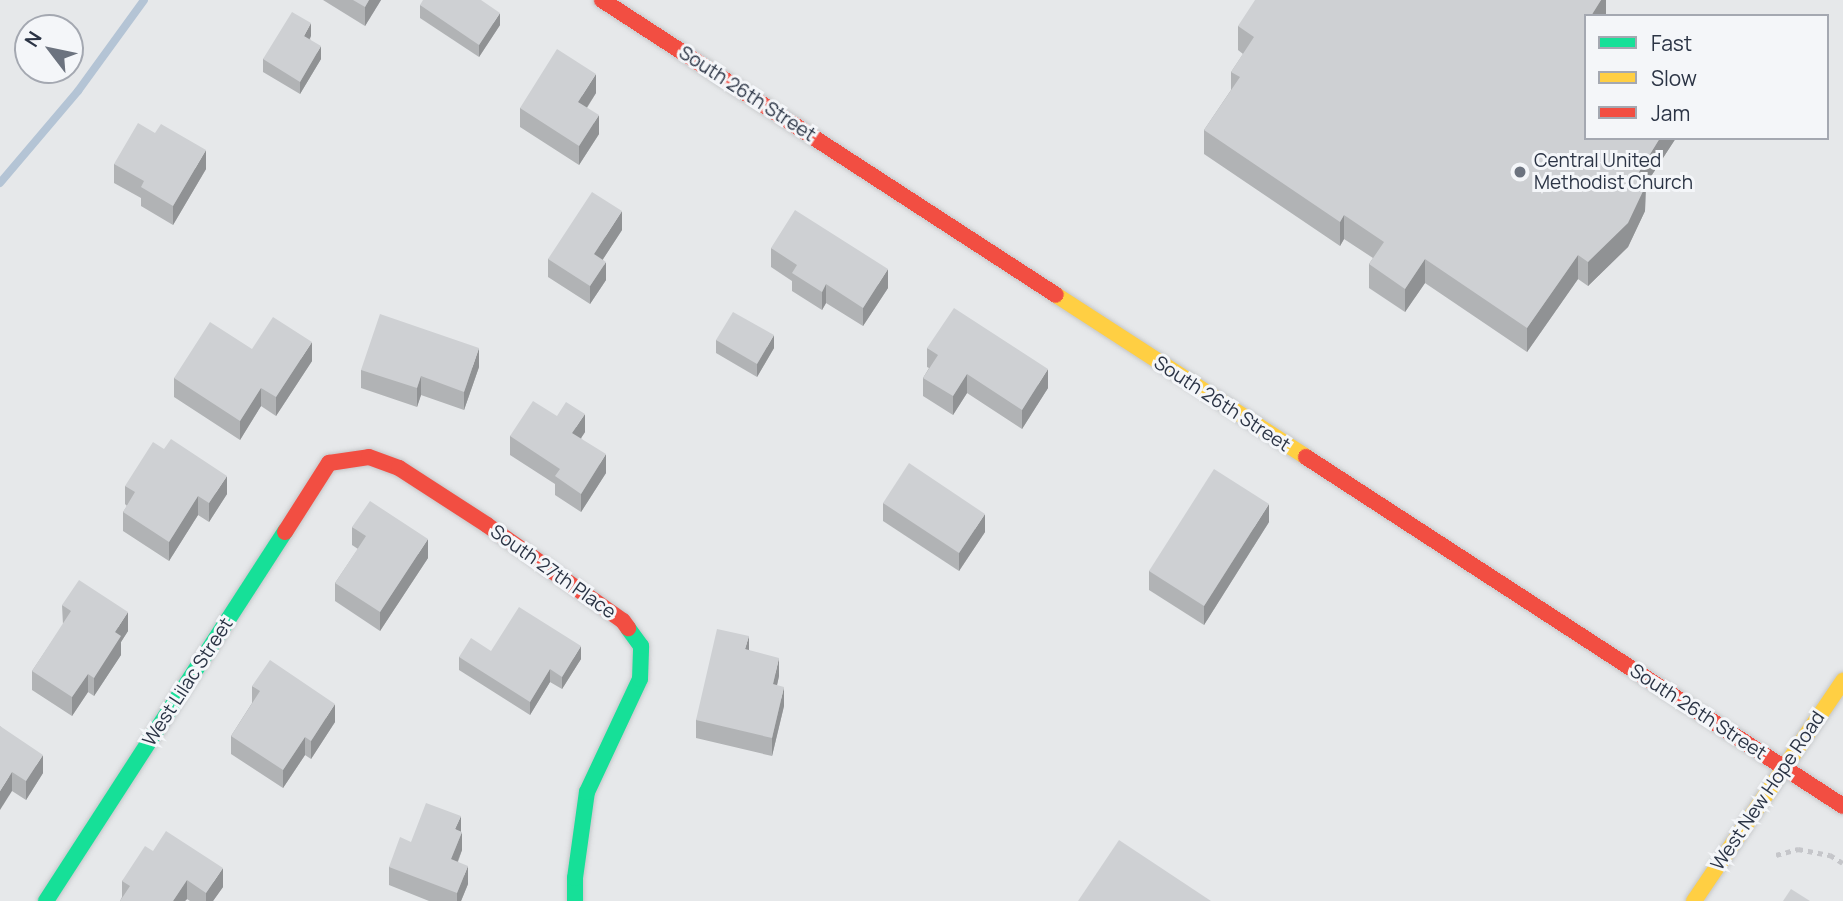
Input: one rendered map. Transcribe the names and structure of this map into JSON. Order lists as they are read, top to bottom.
{
  "streets": {
    "street": [
      "South 26th Street",
      "South 27th Place",
      "West Lilac Street",
      "West New Hope Road"
    ]
  },
  "crossings": [
    ["South 26th Street", "West New Hope Road"],
    ["South 27th Place", "West Lilac Street"]
  ],
  "places": ["Central United Methodist Church"],
  "legend": ["Fast", "Slow", "Jam"],
  "north": "top left"
}
